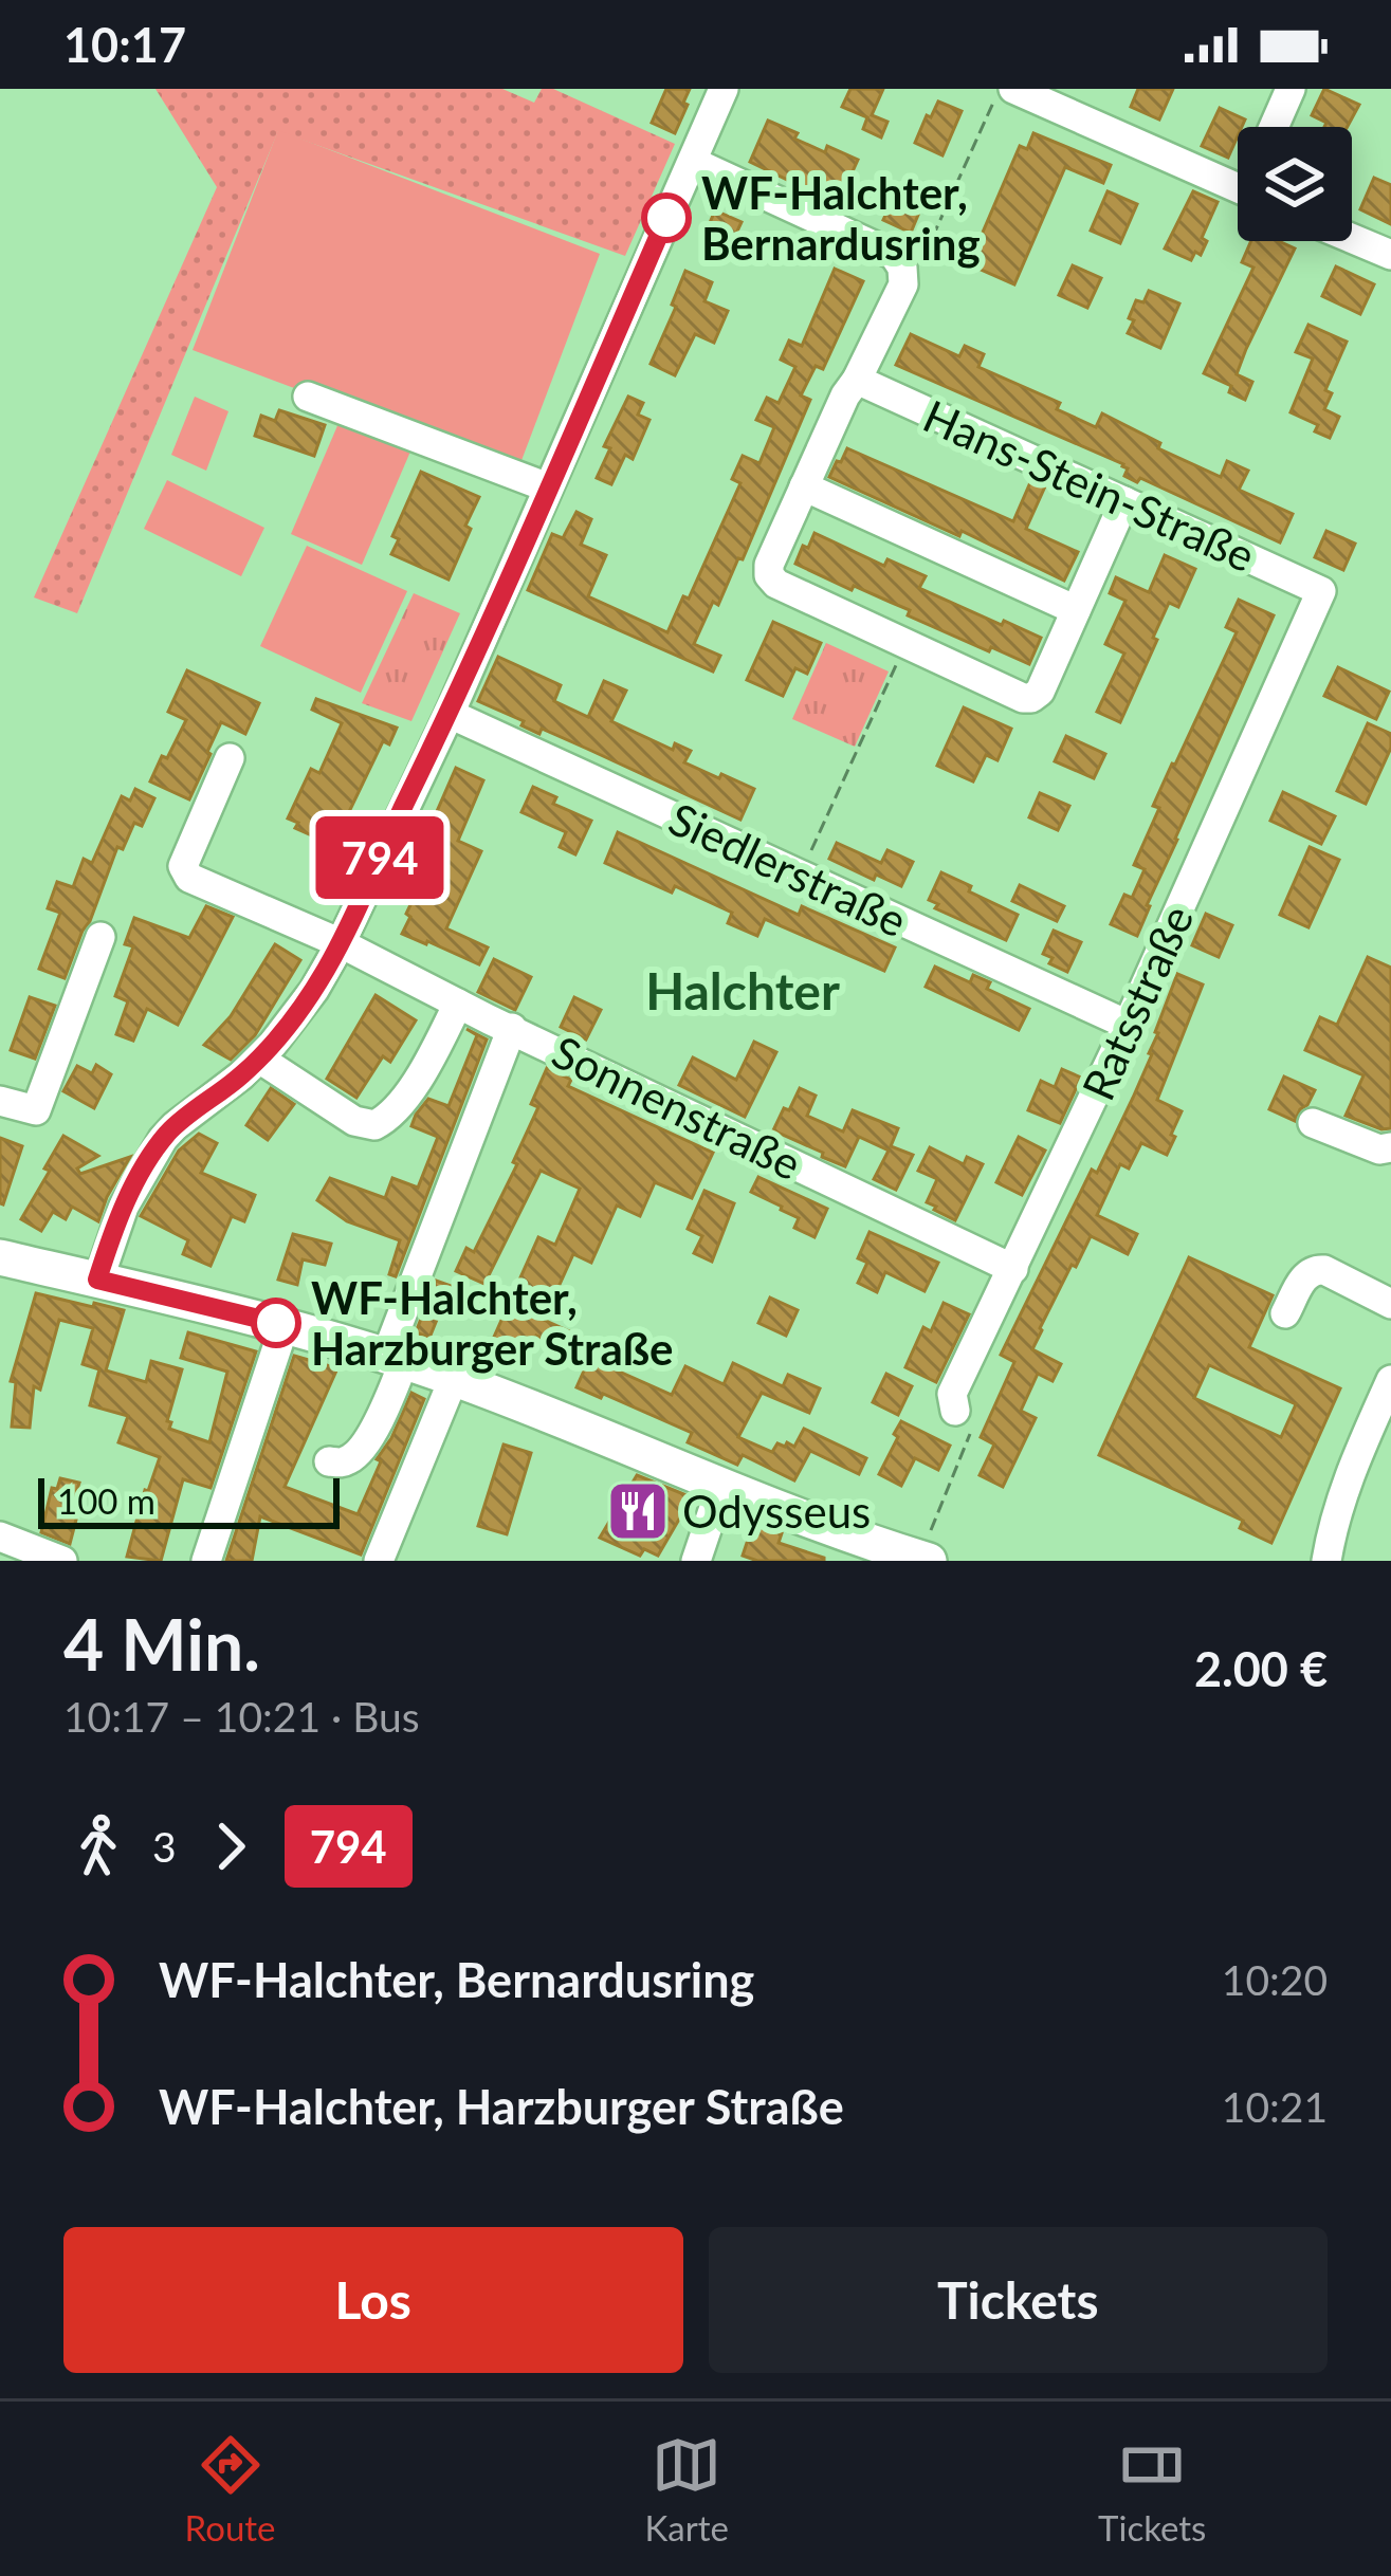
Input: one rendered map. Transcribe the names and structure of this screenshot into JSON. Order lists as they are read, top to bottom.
{
  "streets": {
    "street": [
      "Hans-Stein-Straße",
      "Siedlerstraße",
      "Ratsstraße",
      "Sonnenstraße"
    ]
  },
  "crossings": [
    ["Hans-Stein-Straße", "Ratsstraße"],
    ["Siedlerstraße", "Ratsstraße"],
    ["Ratsstraße", "Sonnenstraße"]
  ],
  "districts": ["Halchter"],
  "places": {
    "other": ["WF-Halchter, Bernardusring", "WF-Halchter, Harzburger Straße"],
    "restaurant": ["Odysseus"]
  },
  "lines": ["bus line 794"],
  "scale_bar": "100 m",
  "page": {
    "status": "10:17",
    "on_map": "794",
    "scale": "100 m",
    "heading": ["4 Min.", "10:17 – 10:21 · Bus", "2.00 €"],
    "legs": ["3", "794"],
    "list": [
      {
        "name": "WF-Halchter, Bernardusring",
        "value": "10:20"
      },
      {
        "name": "WF-Halchter, Harzburger Straße",
        "value": "10:21"
      }
    ],
    "buttons": ["Los", "Tickets"],
    "tabs": ["Route", "Karte", "Tickets"]
  }
}
